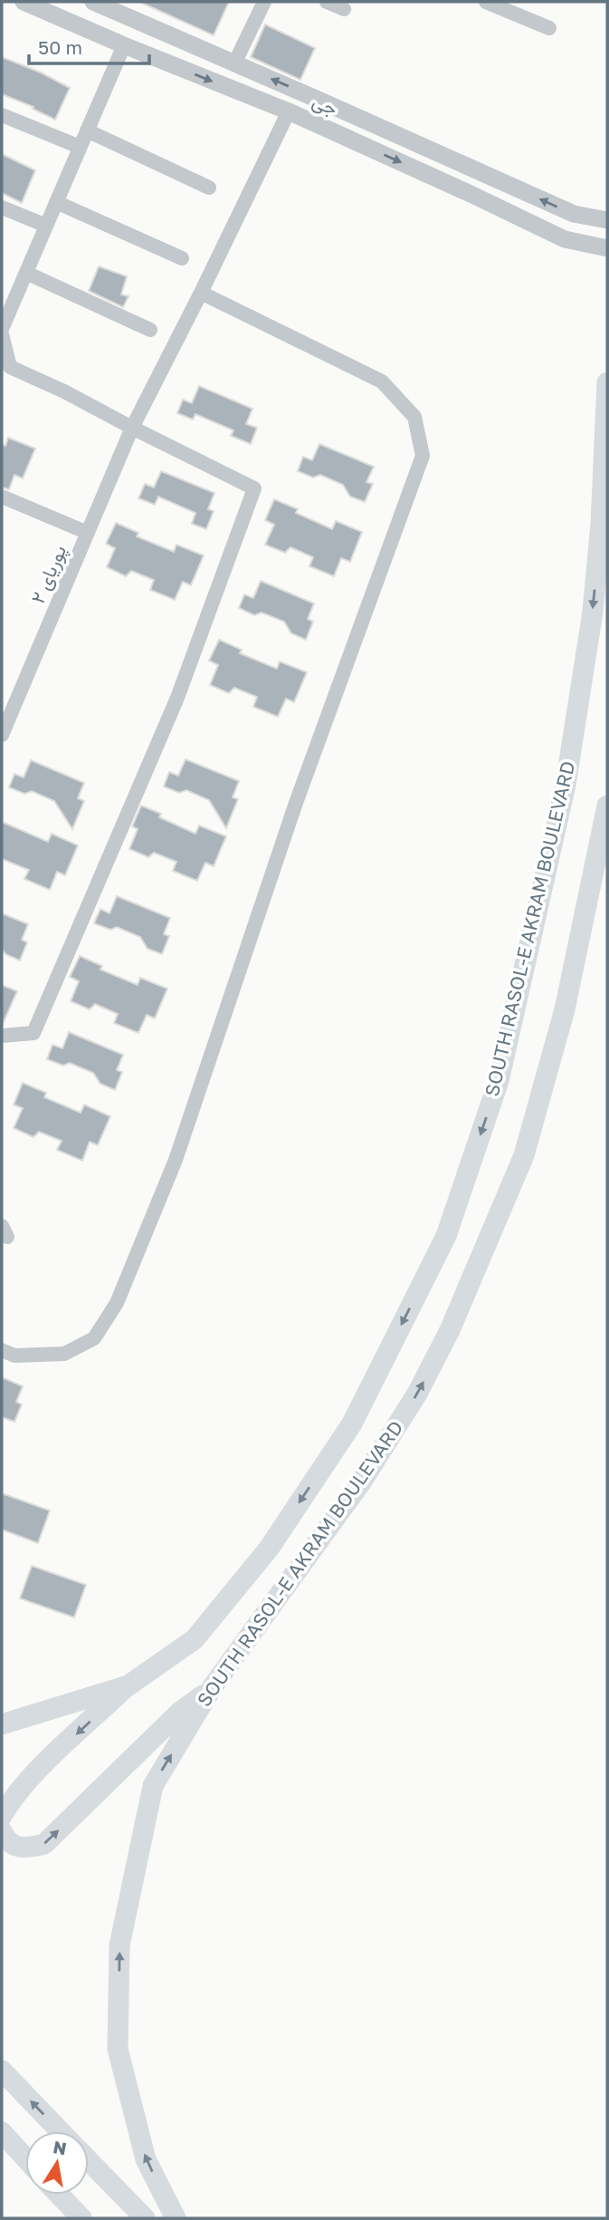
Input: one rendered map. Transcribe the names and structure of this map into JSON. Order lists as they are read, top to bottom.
{
  "streets": {
    "main road": ["SOUTH RASOL-E AKRAM BOULEVARD"],
    "street": ["جی", "پوریای ۲"]
  },
  "crossings": [
    ["جی", "پوریای ۲"]
  ],
  "scale_bar": "50 m",
  "north": "top"
}
